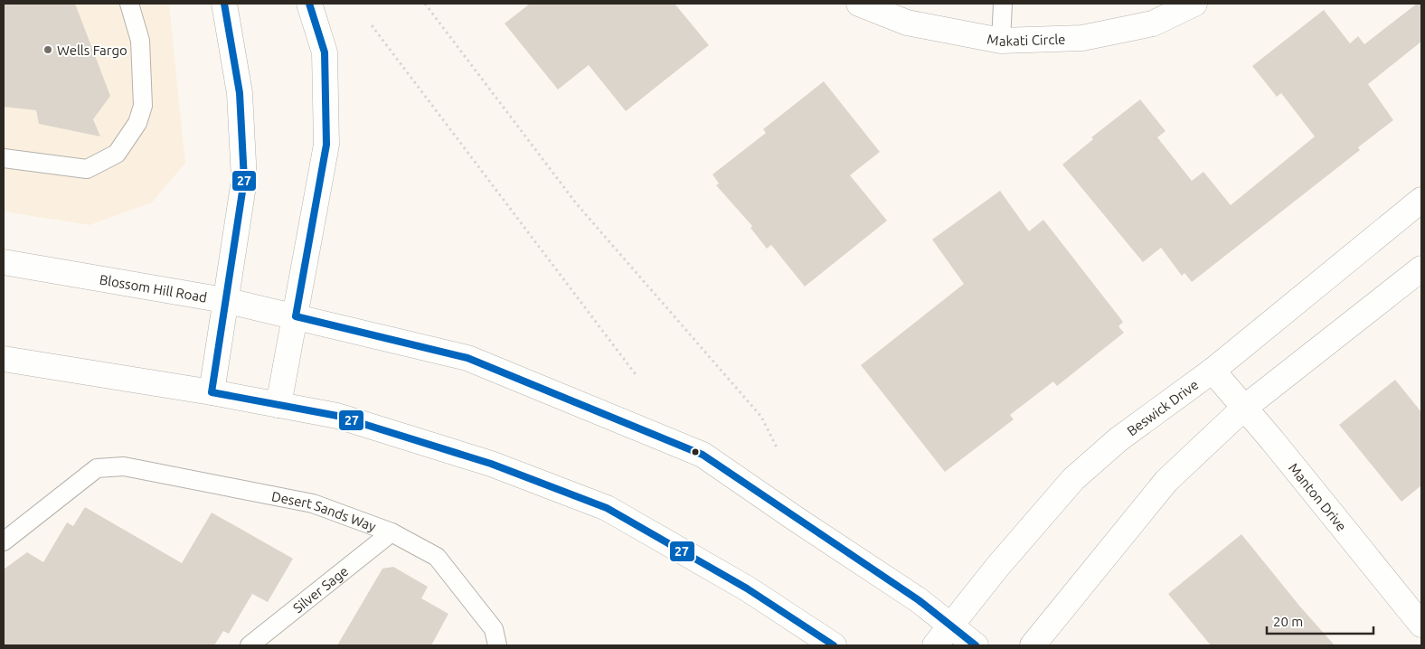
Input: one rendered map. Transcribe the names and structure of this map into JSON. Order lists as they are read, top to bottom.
{
  "streets": {
    "main road": [
      "Makati Circle",
      "Blossom Hill Road",
      "Beswick Drive",
      "Manton Drive"
    ],
    "lane": ["Desert Sands Way", "Silver Sage"]
  },
  "crossings": [
    ["Blossom Hill Road", "Beswick Drive"],
    ["Beswick Drive", "Manton Drive"],
    ["Desert Sands Way", "Silver Sage"]
  ],
  "places": ["Wells Fargo"],
  "lines": ["transit line 27"],
  "scale_bar": "20 m"
}
